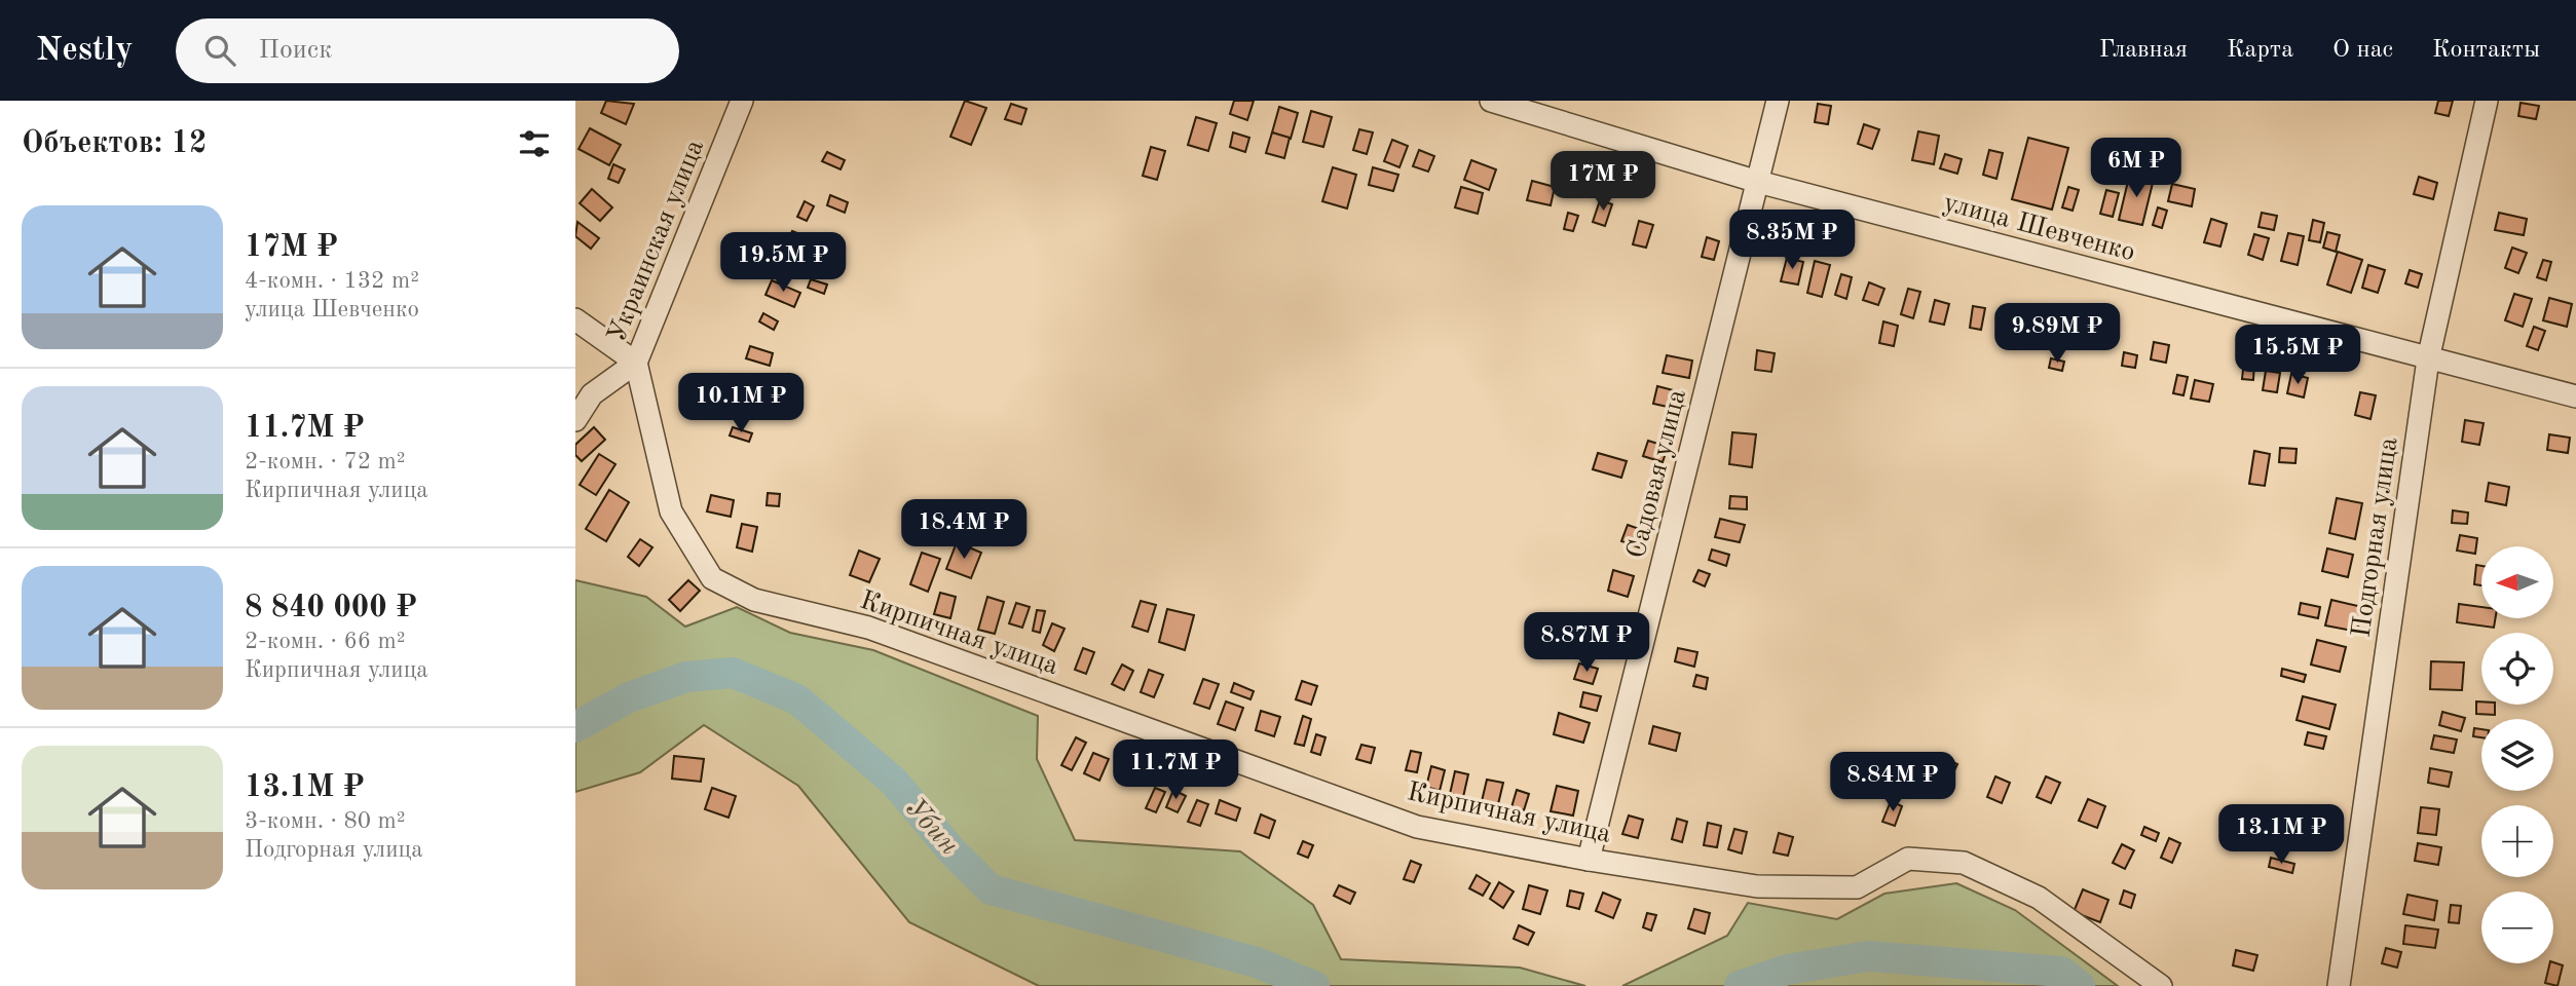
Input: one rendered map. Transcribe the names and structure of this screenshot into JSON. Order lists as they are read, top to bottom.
{
  "streets": {
    "street": [
      "улица Шевченко",
      "Украинская улица",
      "Садовая улица",
      "Подгорная улица",
      "Кирпичная улица"
    ]
  },
  "crossings": [
    ["улица Шевченко", "Садовая улица"],
    ["улица Шевченко", "Подгорная улица"],
    ["Украинская улица", "Кирпичная улица"],
    ["Садовая улица", "Кирпичная улица"]
  ],
  "water": ["Убин"],
  "north": "left",
  "page": {
    "header": "Nestly",
    "search": "Поиск",
    "nav": [
      "Главная",
      "Карта",
      "О нас",
      "Контакты"
    ],
    "heading": "Объектов: 12",
    "price": [
      "6M ₽",
      "17M ₽",
      "8.35M ₽",
      "19.5M ₽",
      "9.89M ₽",
      "15.5M ₽",
      "10.1M ₽",
      "18.4M ₽",
      "8.87M ₽",
      "11.7M ₽",
      "8.84M ₽",
      "13.1M ₽"
    ],
    "list": [
      {
        "name": "17M ₽",
        "note": "4-комн. · 132 m² · улица Шевченко"
      },
      {
        "name": "11.7M ₽",
        "note": "2-комн. · 72 m² · Кирпичная улица"
      },
      {
        "name": "8 840 000 ₽",
        "note": "2-комн. · 66 m² · Кирпичная улица"
      },
      {
        "name": "13.1M ₽",
        "note": "3-комн. · 80 m² · Подгорная улица"
      }
    ],
    "map_buttons": ["+", "−"]
  }
}
